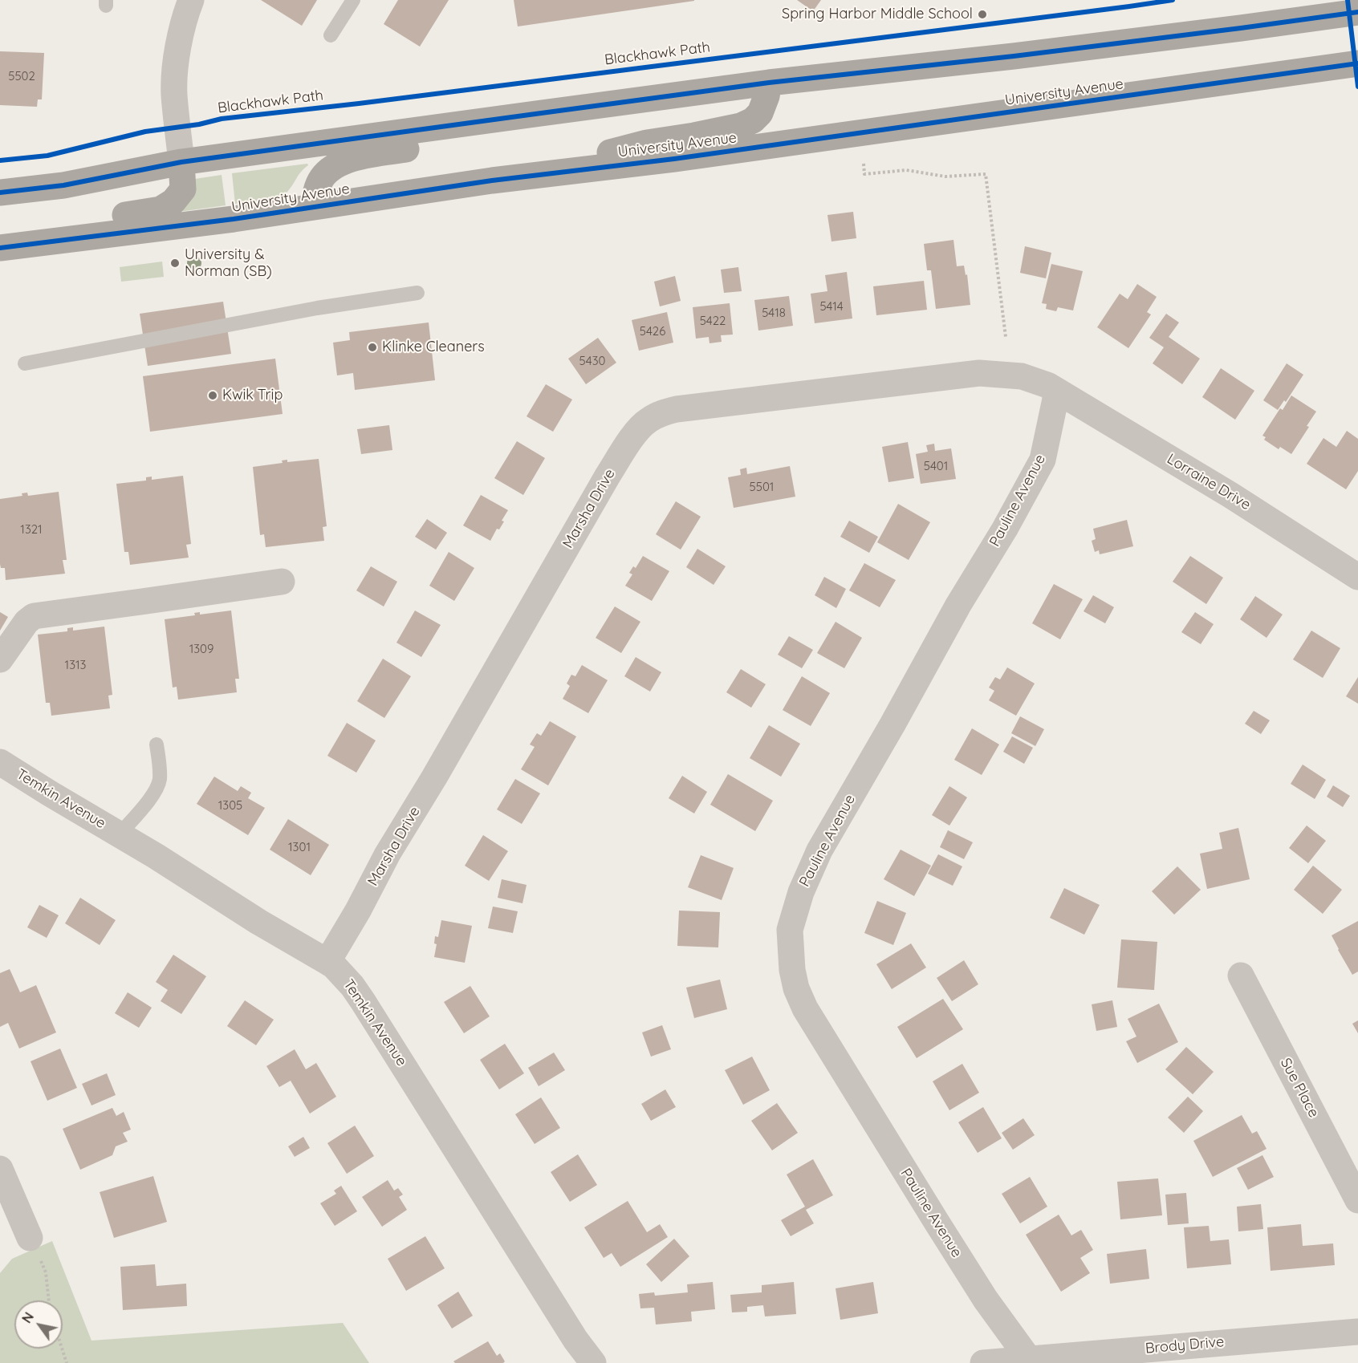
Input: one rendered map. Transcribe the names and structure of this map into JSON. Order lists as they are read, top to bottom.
{
  "streets": {
    "main road": ["University Avenue"],
    "street": [
      "Lorraine Drive",
      "Pauline Avenue",
      "Marsha Drive",
      "Temkin Avenue",
      "Sue Place",
      "Brody Drive"
    ],
    "cycle path": ["Blackhawk Path"]
  },
  "crossings": [
    ["Lorraine Drive", "Pauline Avenue"],
    ["Lorraine Drive", "Marsha Drive"],
    ["Pauline Avenue", "Marsha Drive"],
    ["Pauline Avenue", "Brody Drive"],
    ["Marsha Drive", "Temkin Avenue"]
  ],
  "places": [
    "Spring Harbor Middle School",
    "University & Norman (SB)",
    "Klinke Cleaners",
    "Kwik Trip"
  ],
  "house_numbers": [
    "5502",
    "5414",
    "5418",
    "5422",
    "5426",
    "5430",
    "5401",
    "5501",
    "1321",
    "1309",
    "1313",
    "1305",
    "1301"
  ],
  "north": "top left"
}
